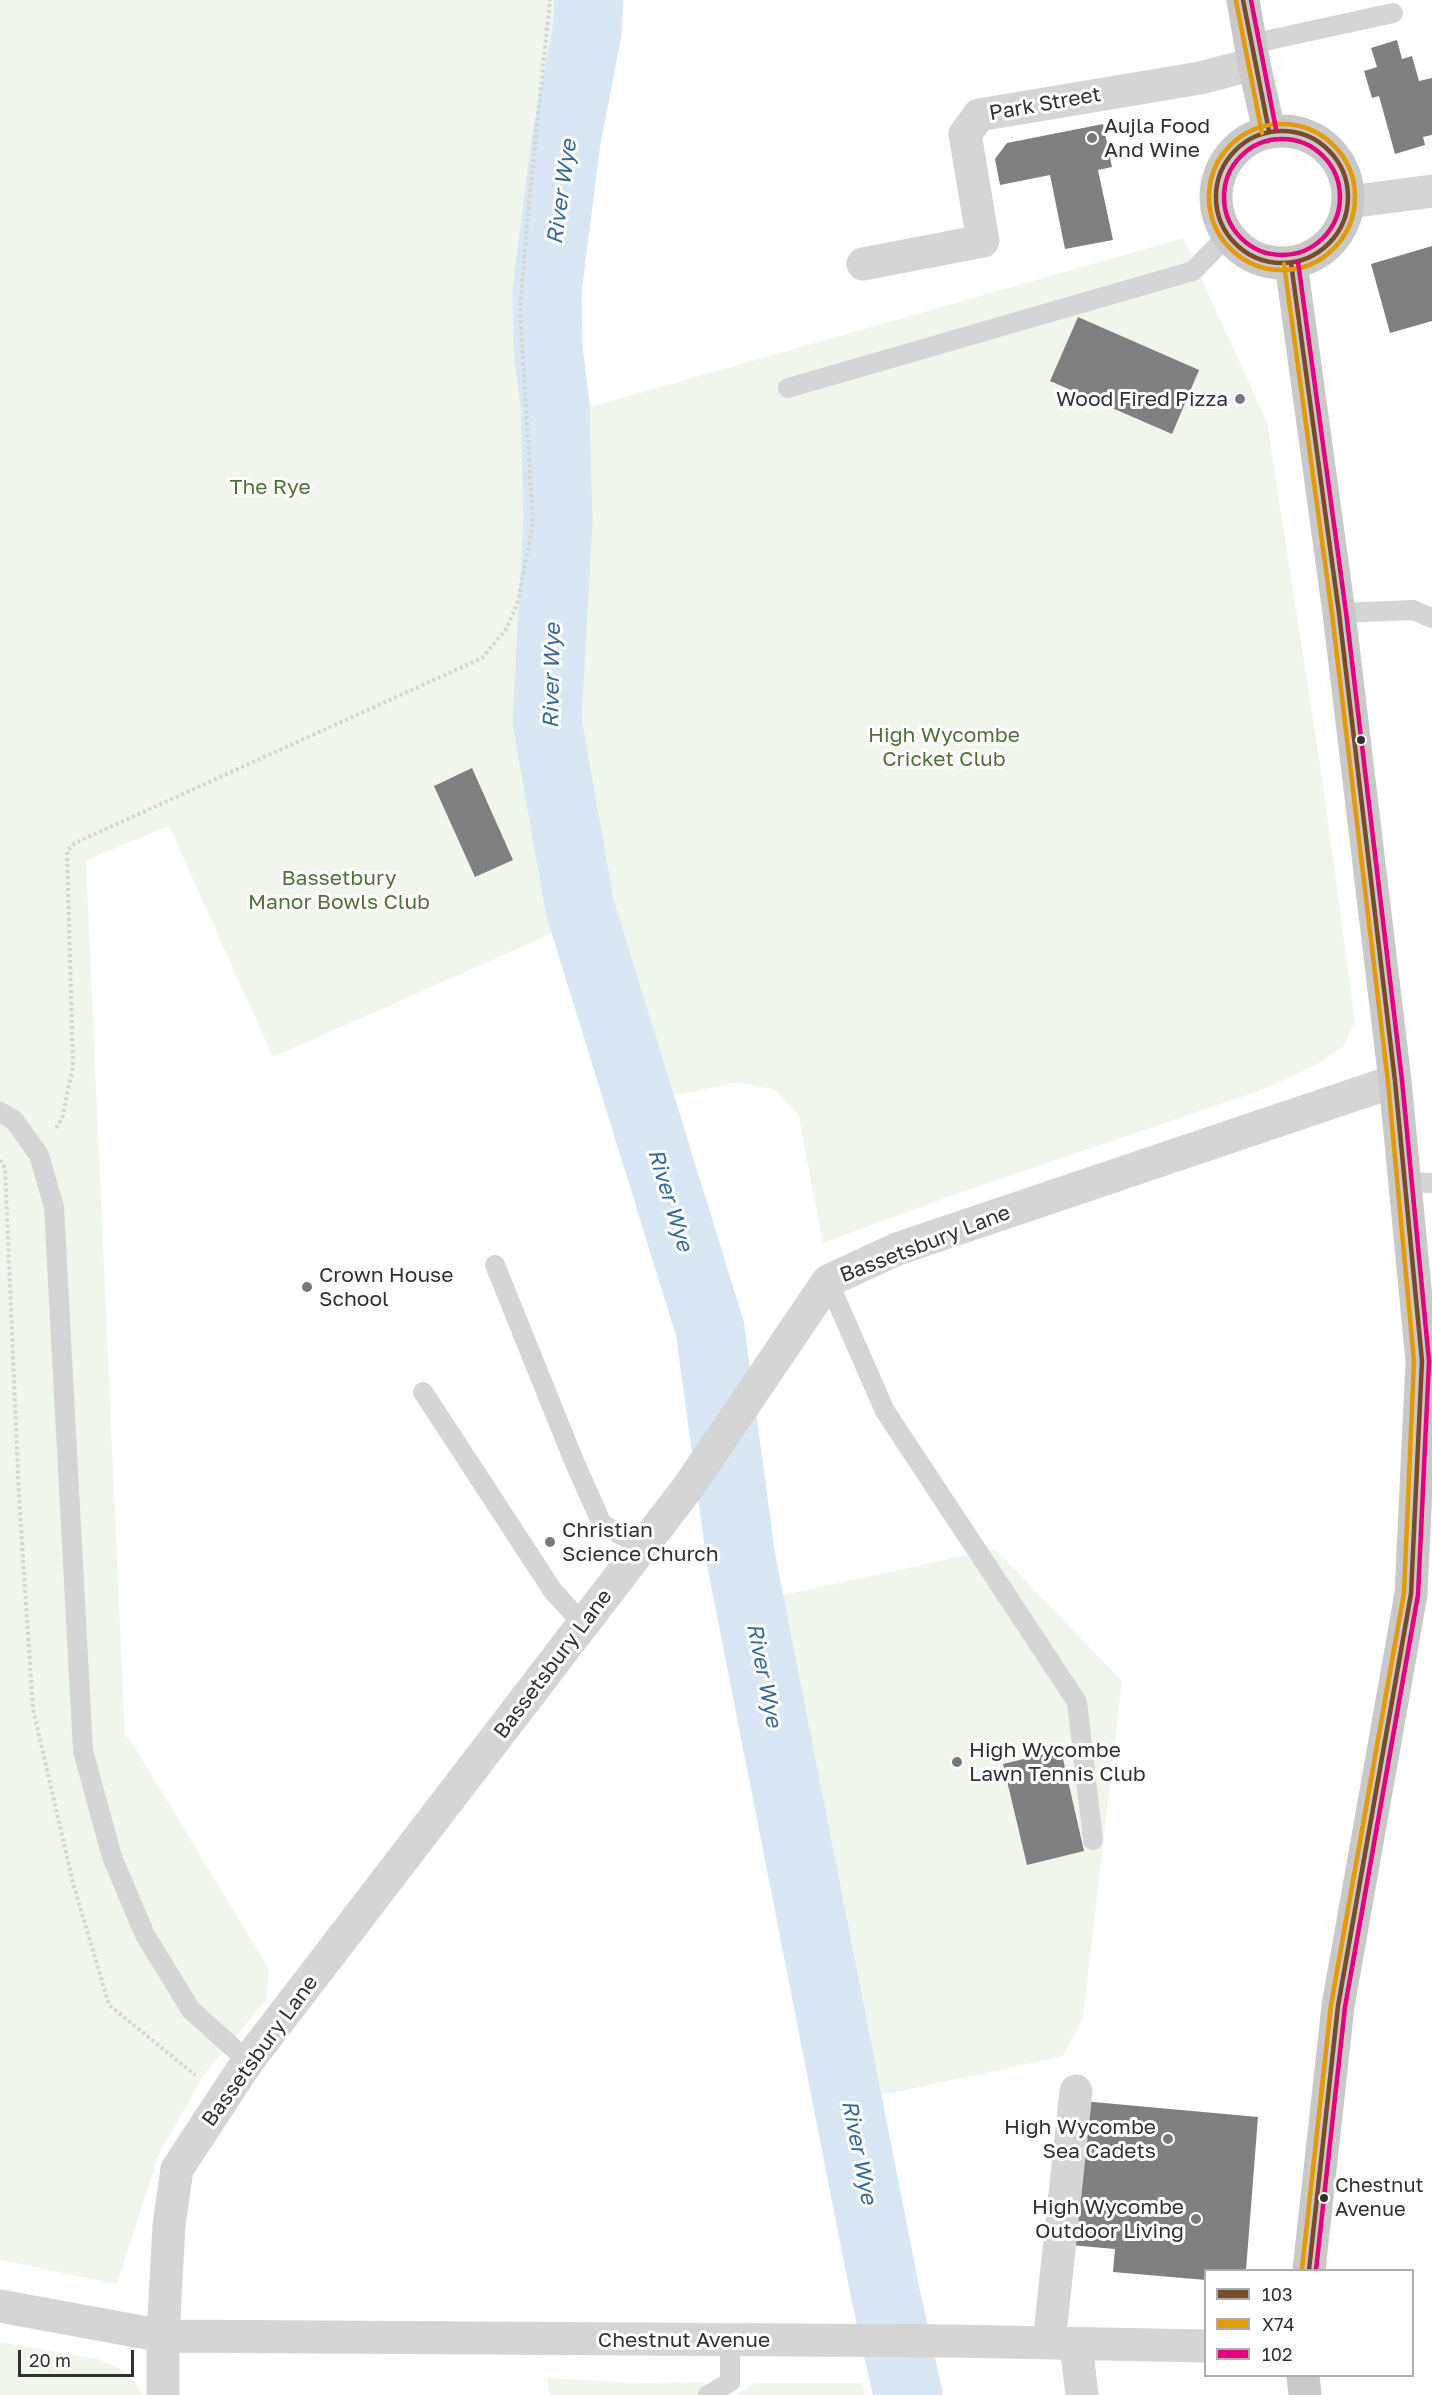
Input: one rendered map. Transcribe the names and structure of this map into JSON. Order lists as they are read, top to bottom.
{
  "streets": {
    "street": ["Park Street", "Bassetsbury Lane", "Chestnut Avenue"]
  },
  "crossings": [
    ["Bassetsbury Lane", "Chestnut Avenue"]
  ],
  "water": ["River Wye"],
  "parks": ["The Rye", "High Wycombe Cricket Club", "Bassetbury Manor Bowls Club"],
  "places": [
    "Aujla Food And Wine",
    "Wood Fired Pizza",
    "Crown House School",
    "Christian Science Church",
    "High Wycombe Lawn Tennis Club",
    "High Wycombe Sea Cadets",
    "Chestnut Avenue",
    "High Wycombe Outdoor Living"
  ],
  "lines": ["transit line 103", "transit line 102", "transit line X74"],
  "legend": ["103", "X74", "102"],
  "scale_bar": "20 m"
}
